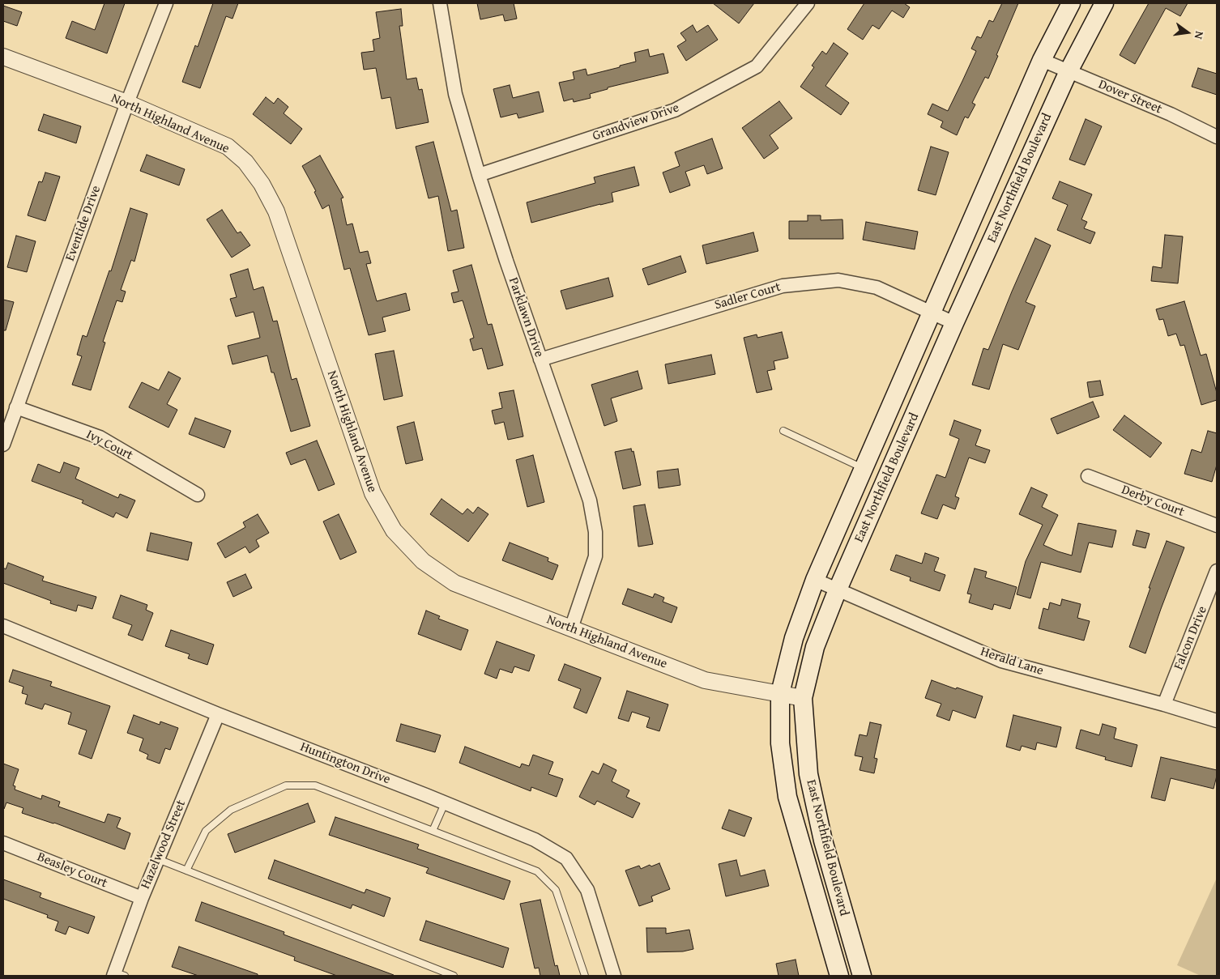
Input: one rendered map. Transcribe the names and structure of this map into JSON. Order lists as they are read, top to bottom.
{
  "streets": {
    "main road": ["East Northfield Boulevard"],
    "street": [
      "Dover Street",
      "Grandview Drive",
      "North Highland Avenue",
      "Eventide Drive",
      "Sadler Court",
      "Parklawn Drive",
      "Ivy Court",
      "Derby Court",
      "Falcon Drive",
      "Herald Lane",
      "Huntington Drive",
      "Hazelwood Street",
      "Beasley Court"
    ]
  },
  "crossings": [
    ["Dover Street", "East Northfield Boulevard"],
    ["Grandview Drive", "Parklawn Drive"],
    ["North Highland Avenue", "East Northfield Boulevard"],
    ["North Highland Avenue", "Eventide Drive"],
    ["North Highland Avenue", "Parklawn Drive"],
    ["East Northfield Boulevard", "Sadler Court"],
    ["East Northfield Boulevard", "Herald Lane"],
    ["Eventide Drive", "Ivy Court"],
    ["Sadler Court", "Parklawn Drive"],
    ["Falcon Drive", "Herald Lane"],
    ["Huntington Drive", "Hazelwood Street"],
    ["Hazelwood Street", "Beasley Court"]
  ],
  "north": "right"
}
